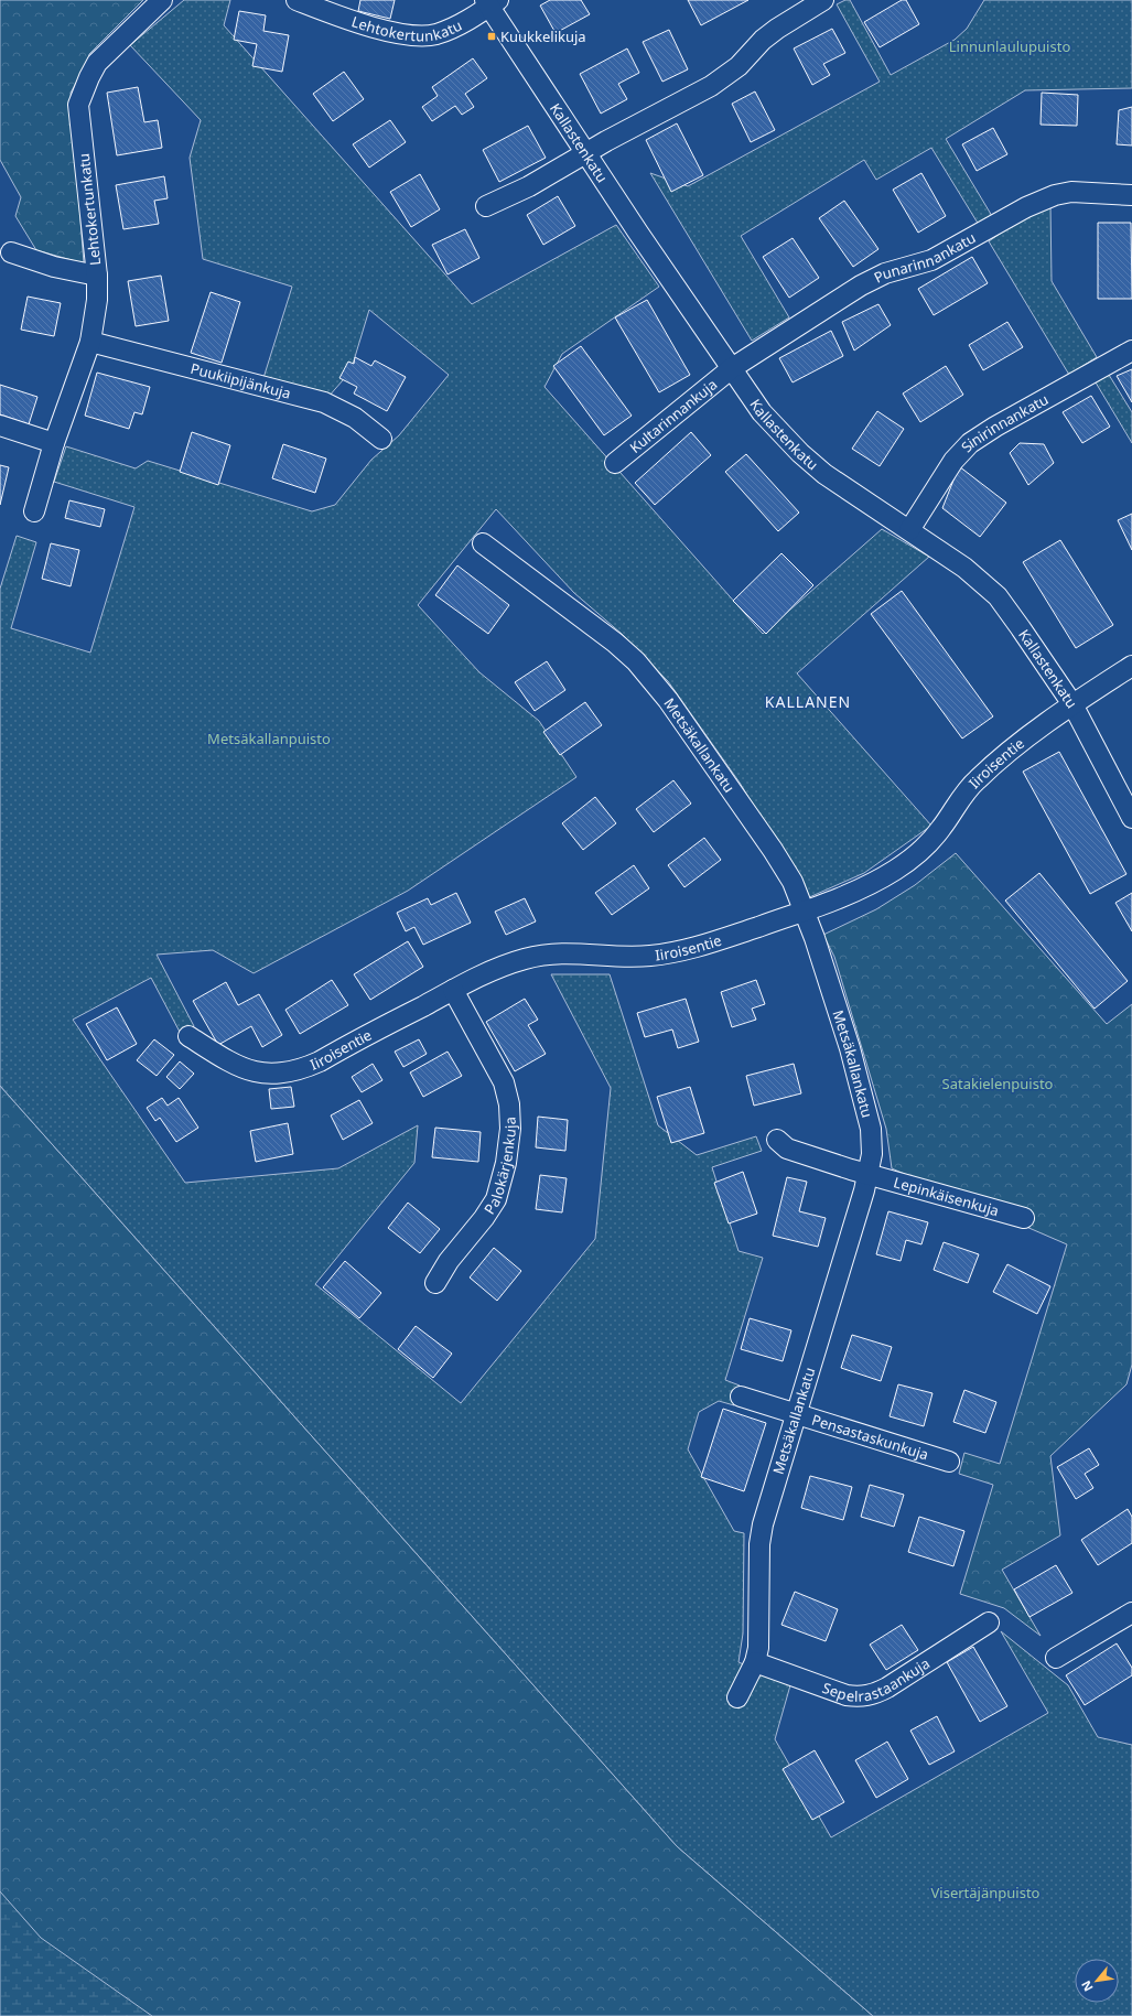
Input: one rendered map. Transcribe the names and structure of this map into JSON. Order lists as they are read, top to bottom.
{
  "streets": {
    "street": [
      "Lehtokertunkatu",
      "Kallastenkatu",
      "Punarinnankatu",
      "Puukiipijänkuja",
      "Kultarinnankuja",
      "Sinirinnankatu",
      "Metsäkallankatu",
      "Iiroisentie",
      "Palokärjenkuja",
      "Lepinkäisenkuja",
      "Pensastaskunkuja",
      "Sepelrastaankuja"
    ]
  },
  "crossings": [
    ["Lehtokertunkatu", "Kallastenkatu"],
    ["Lehtokertunkatu", "Puukiipijänkuja"],
    ["Kallastenkatu", "Punarinnankatu"],
    ["Kallastenkatu", "Kultarinnankuja"],
    ["Kallastenkatu", "Sinirinnankatu"],
    ["Kallastenkatu", "Iiroisentie"],
    ["Punarinnankatu", "Kultarinnankuja"],
    ["Metsäkallankatu", "Iiroisentie"],
    ["Metsäkallankatu", "Lepinkäisenkuja"],
    ["Metsäkallankatu", "Pensastaskunkuja"],
    ["Metsäkallankatu", "Sepelrastaankuja"],
    ["Iiroisentie", "Palokärjenkuja"]
  ],
  "districts": ["KALLANEN"],
  "parks": [
    "Linnunlaulupuisto",
    "Metsäkallanpuisto",
    "Satakielenpuisto",
    "Visertäjänpuisto"
  ],
  "places": {
    "transit": ["Kuukkelikuja"]
  },
  "north": "bottom left"
}
